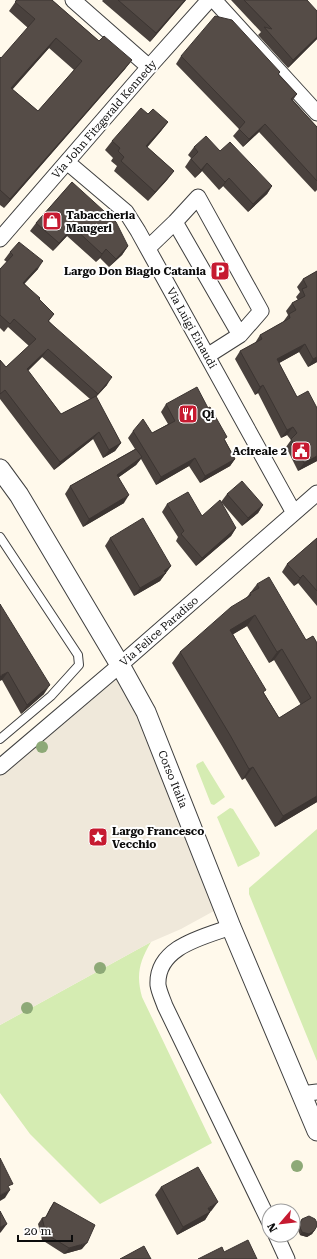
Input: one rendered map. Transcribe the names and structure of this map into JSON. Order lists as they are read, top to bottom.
{
  "streets": {
    "street": [
      "Via John Fitzgerald Kennedy",
      "Via Luigi Einaudi",
      "Via Felice Paradiso",
      "Corso Italia"
    ]
  },
  "crossings": [
    ["Via John Fitzgerald Kennedy", "Via Luigi Einaudi"],
    ["Via Luigi Einaudi", "Via Felice Paradiso"],
    ["Via Felice Paradiso", "Corso Italia"]
  ],
  "places": {
    "shop": ["Tabaccheria Maugeri"],
    "parking": ["Largo Don Biagio Catania"],
    "restaurant": ["Qi"],
    "public building": ["Acireale 2"],
    "place": ["Largo Francesco Vecchio"]
  },
  "scale_bar": "20 m",
  "north": "bottom left"
}
